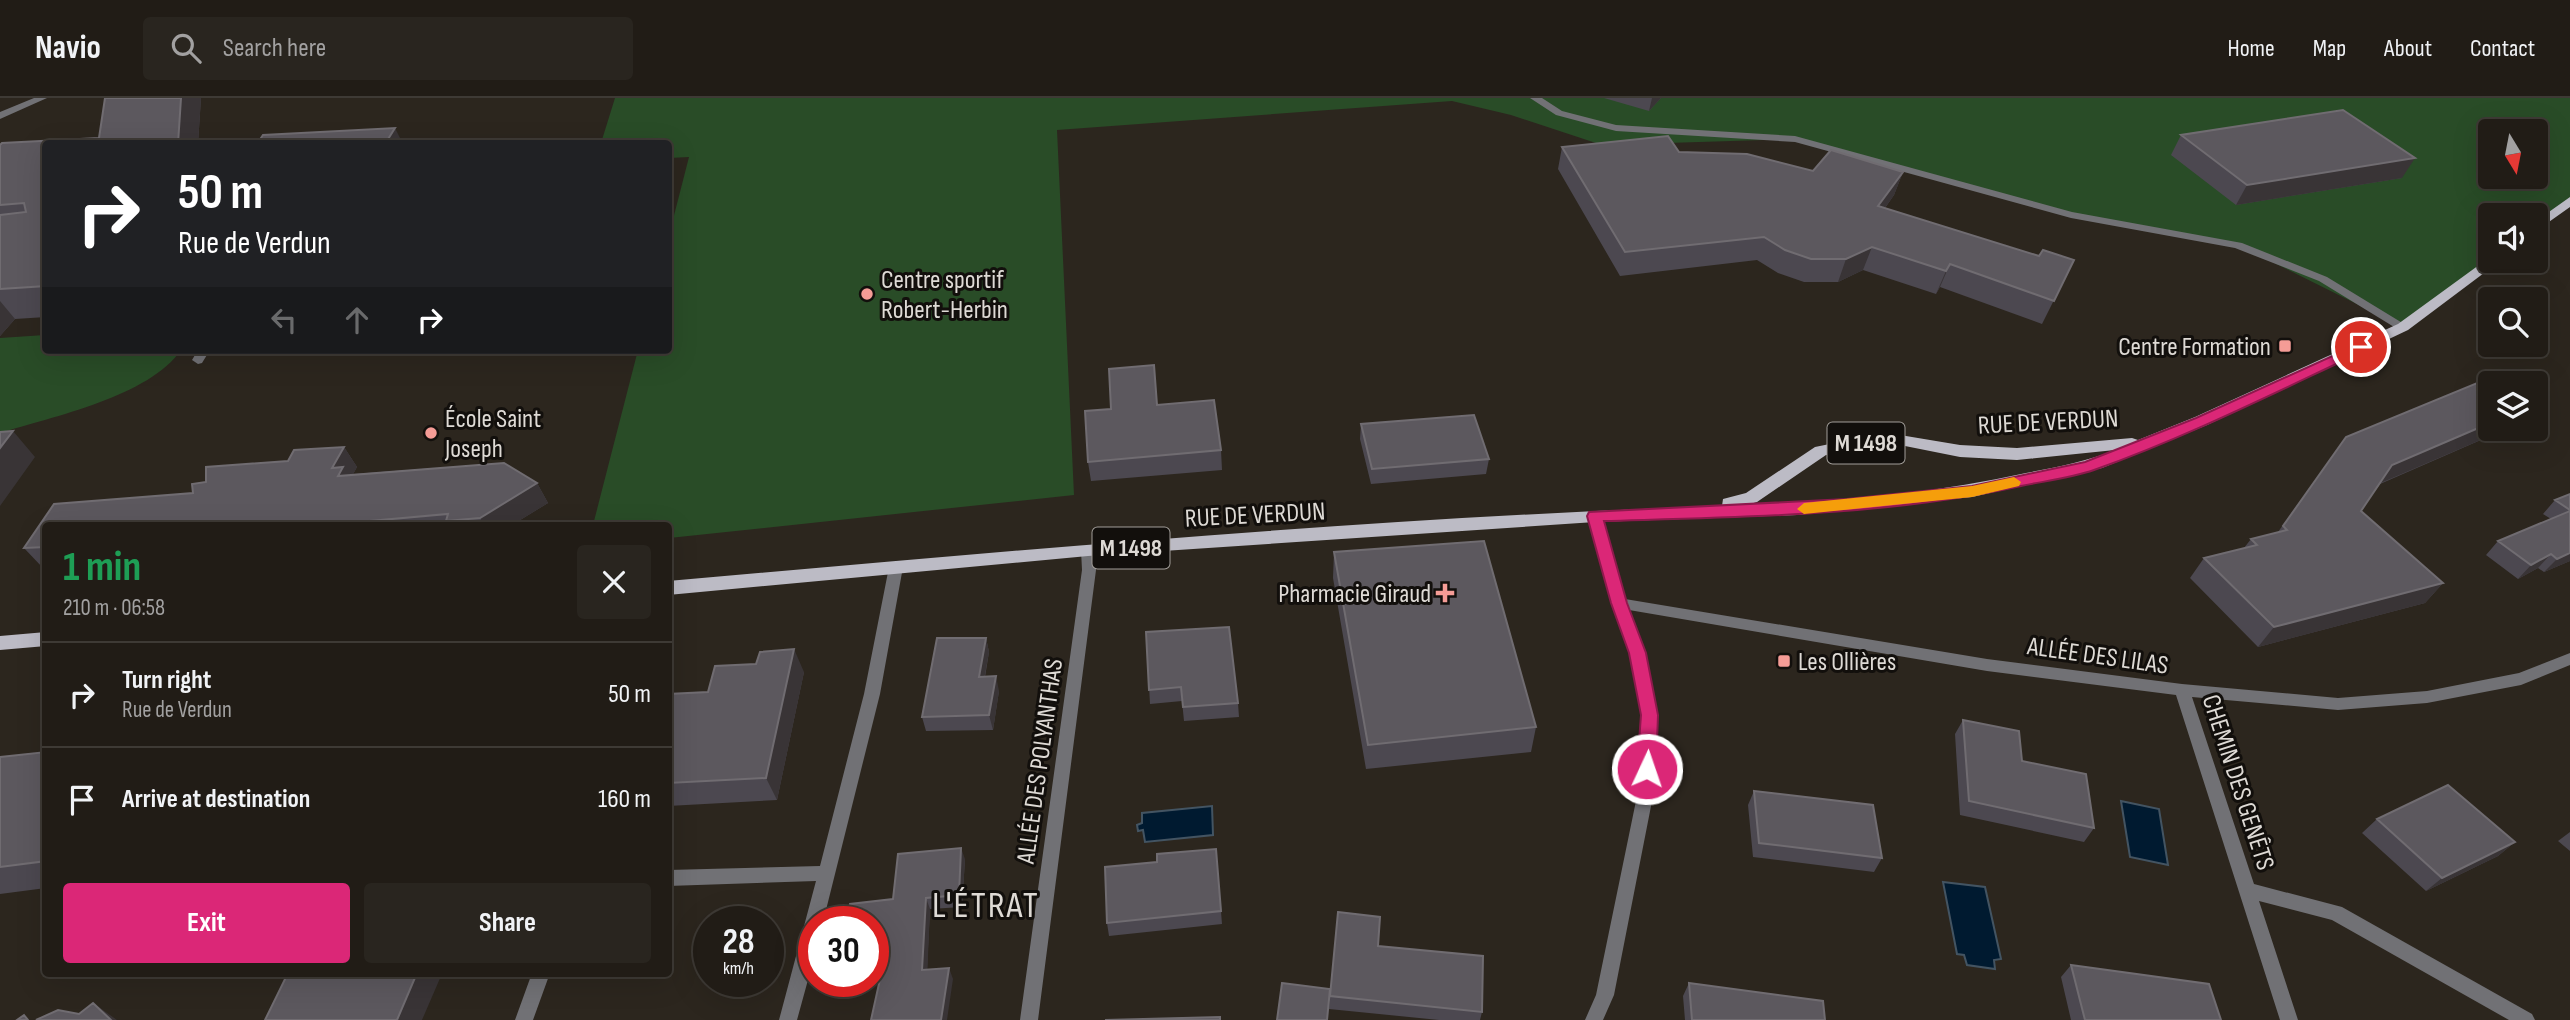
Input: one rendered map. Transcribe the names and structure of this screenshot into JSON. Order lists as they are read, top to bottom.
{
  "streets": {
    "main road": ["RUE DE VERDUN", "M 1498"],
    "street": ["ALLÉE DES LILAS", "ALLÉE DES POLYANTHAS", "CHEMIN DES GENÊTS"]
  },
  "crossings": [
    ["RUE DE VERDUN", "ALLÉE DES POLYANTHAS"],
    ["ALLÉE DES LILAS", "CHEMIN DES GENÊTS"]
  ],
  "districts": ["L'ÉTRAT"],
  "places": {
    "other": ["Centre sportif Robert-Herbin", "École Saint Joseph"],
    "transit": ["Centre Formation", "Les Ollières"],
    "health": ["Pharmacie Giraud"]
  },
  "north": "bottom",
  "page": {
    "header": "Navio",
    "search": "Search here",
    "nav": [
      "Home",
      "Map",
      "About",
      "Contact"
    ],
    "turn": ["50 m", "Rue de Verdun"],
    "heading": ["1 min", "210 m · 06:58"],
    "list": [
      {
        "name": "Turn right",
        "note": "Rue de Verdun",
        "value": "50 m"
      },
      {
        "name": "Arrive at destination",
        "value": "160 m"
      }
    ],
    "buttons": ["Exit", "Share"],
    "speed": "28 km/h",
    "limit": "30"
  }
}
